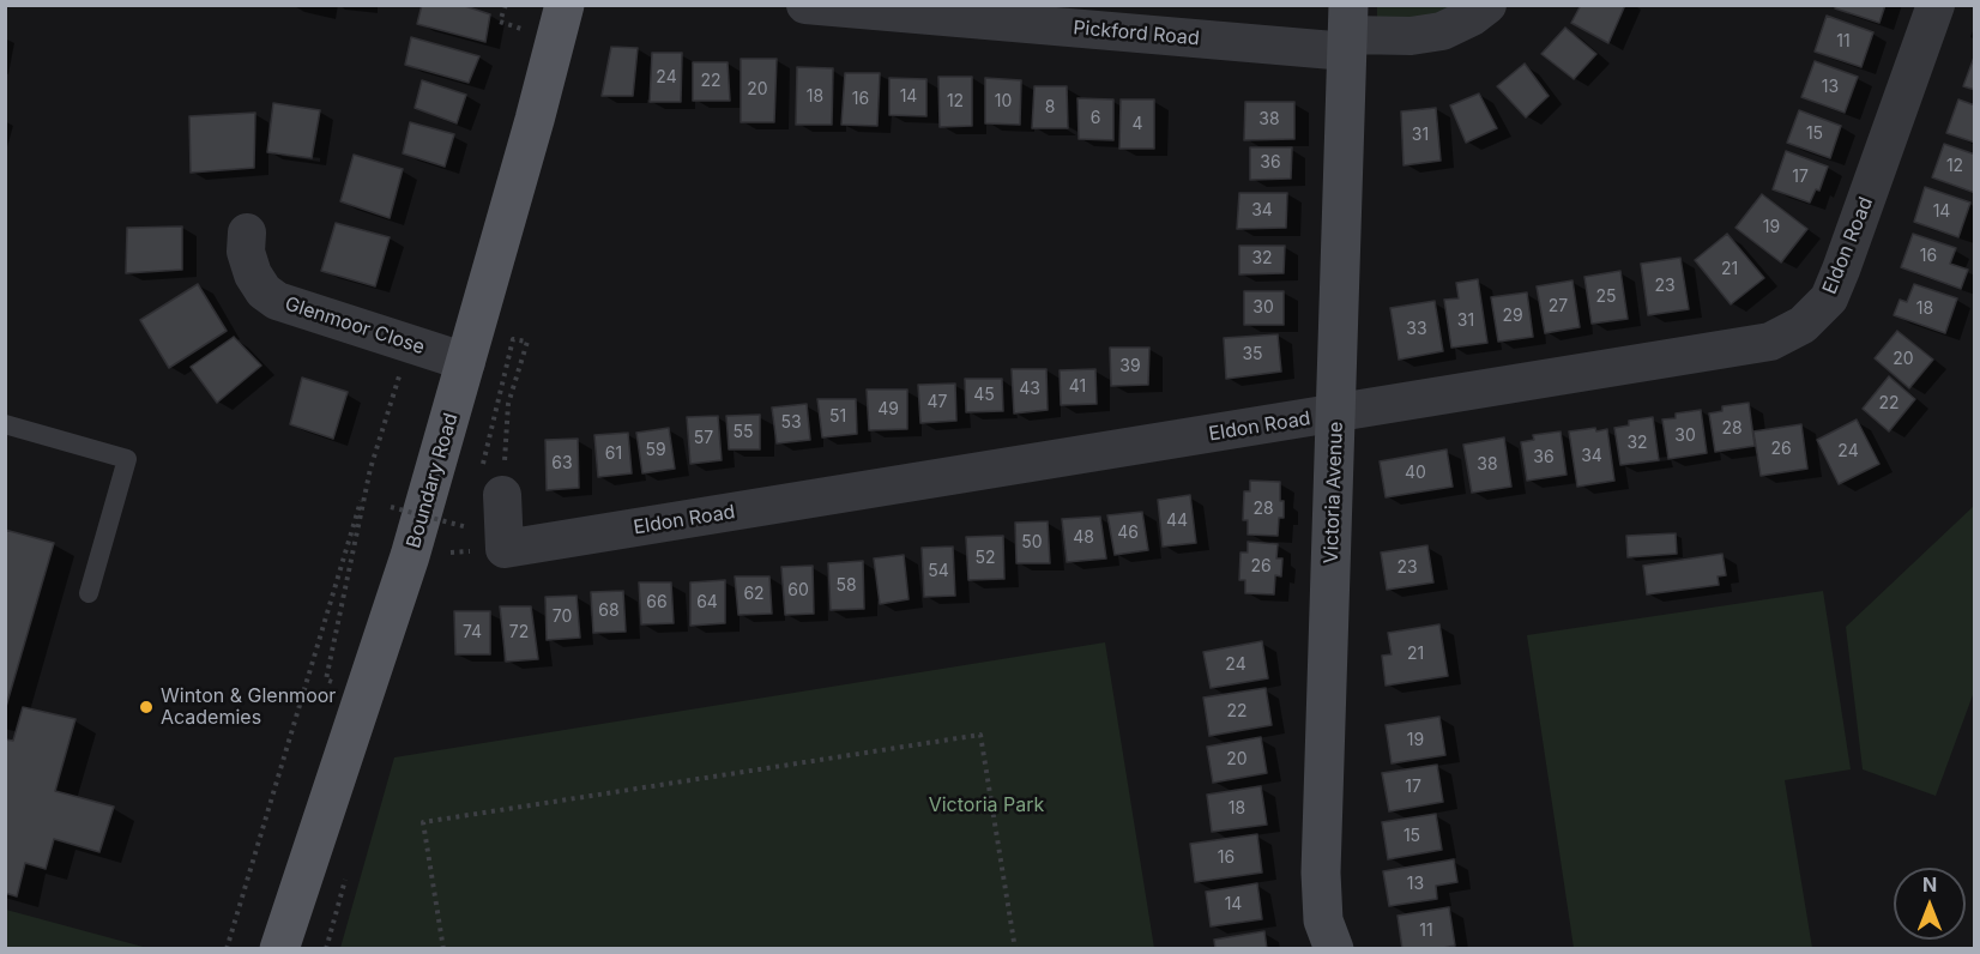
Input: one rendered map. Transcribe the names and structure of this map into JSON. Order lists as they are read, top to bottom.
{
  "streets": {
    "main road": ["Boundary Road"],
    "street": [
      "Pickford Road",
      "Eldon Road",
      "Glenmoor Close",
      "Victoria Avenue"
    ]
  },
  "crossings": [
    ["Pickford Road", "Victoria Avenue"],
    ["Eldon Road", "Victoria Avenue"],
    ["Glenmoor Close", "Boundary Road"]
  ],
  "parks": ["Victoria Park"],
  "places": ["Winton & Glenmoor Academies"],
  "house_numbers": [
    "11",
    "24",
    "22",
    "13",
    "20",
    "18",
    "14",
    "16",
    "12",
    "10",
    "8",
    "6",
    "38",
    "4",
    "15",
    "31",
    "36",
    "12",
    "17",
    "34",
    "14",
    "19",
    "16",
    "32",
    "21",
    "23",
    "25",
    "27",
    "30",
    "18",
    "29",
    "31",
    "33",
    "35",
    "20",
    "39",
    "41",
    "43",
    "45",
    "47",
    "22",
    "49",
    "51",
    "53",
    "28",
    "55",
    "30",
    "57",
    "32",
    "26",
    "59",
    "24",
    "61",
    "34",
    "36",
    "63",
    "38",
    "40",
    "28",
    "44",
    "46",
    "48",
    "50",
    "52",
    "26",
    "23",
    "54",
    "58",
    "60",
    "62",
    "66",
    "64",
    "68",
    "70",
    "74",
    "72",
    "21",
    "24",
    "22",
    "19",
    "20",
    "17",
    "18",
    "15",
    "16",
    "13",
    "14",
    "11"
  ],
  "north": "top"
}
